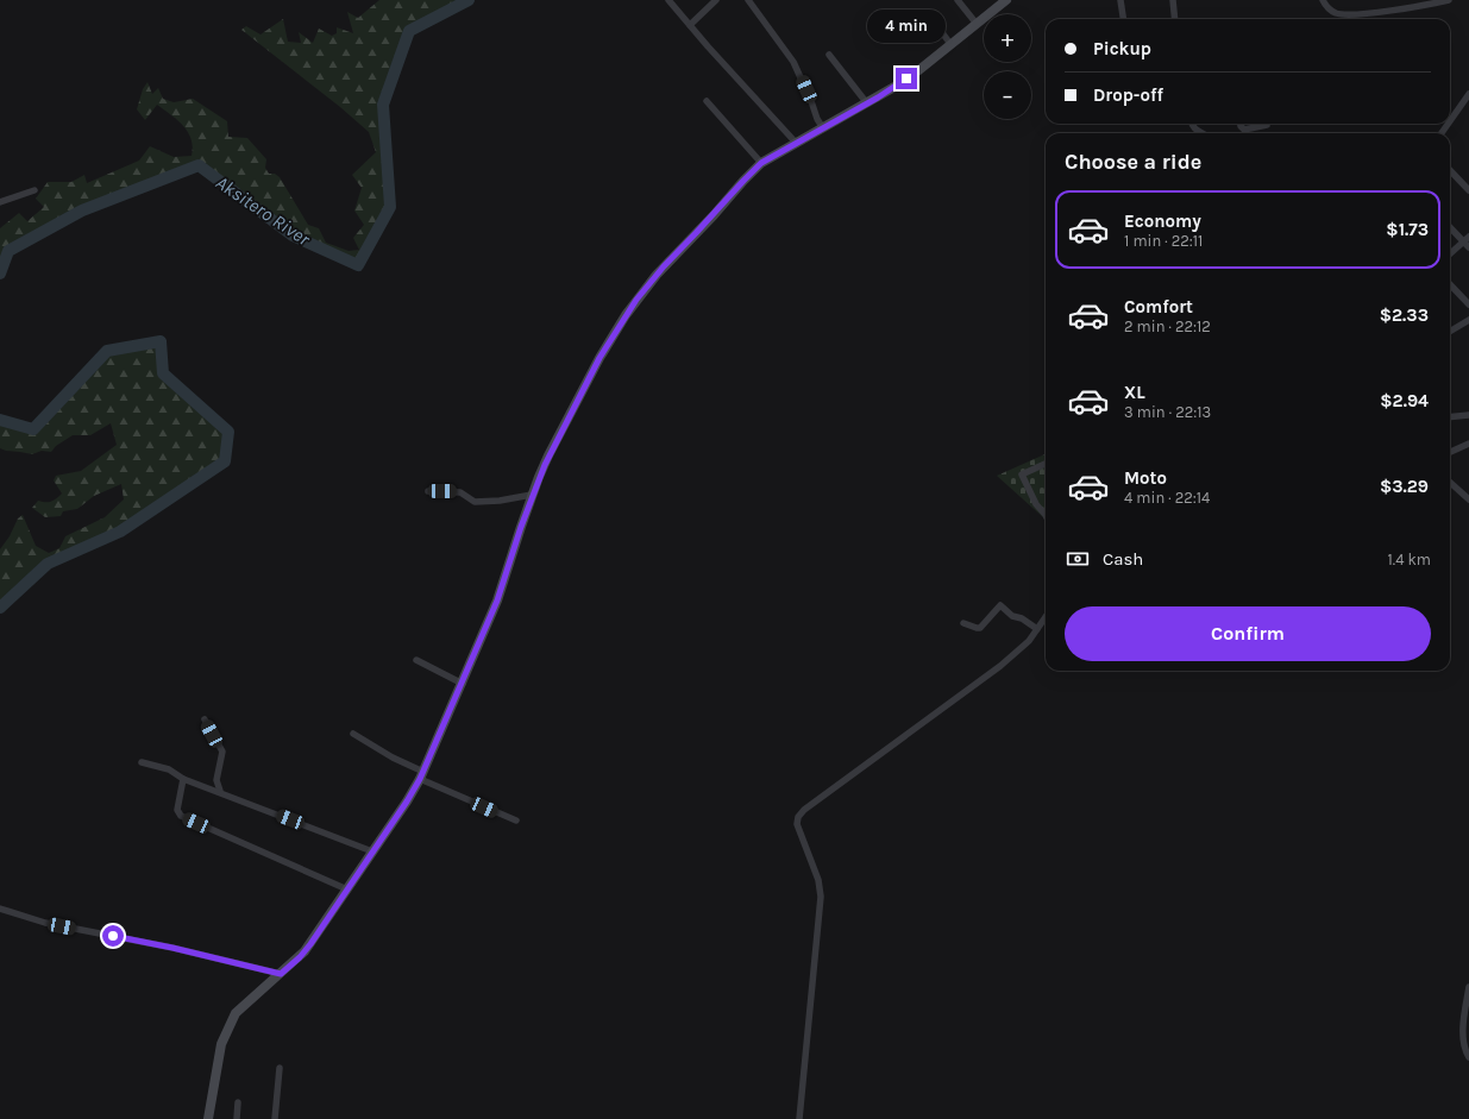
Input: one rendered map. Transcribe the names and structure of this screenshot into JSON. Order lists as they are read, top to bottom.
{
  "water": ["Aksitero River"],
  "page": {
    "bubble": "4 min",
    "map_buttons": ["+", "−"],
    "banner": ["Pickup", "Drop-off"],
    "heading": "Choose a ride",
    "list": [
      {
        "name": "Economy",
        "note": "1 min · 22:11",
        "value": "$1.73"
      },
      {
        "name": "Comfort",
        "note": "2 min · 22:12",
        "value": "$2.33"
      },
      {
        "name": "XL",
        "note": "3 min · 22:13",
        "value": "$2.94"
      },
      {
        "name": "Moto",
        "note": "4 min · 22:14",
        "value": "$3.29"
      }
    ],
    "pay": ["Cash", "1.4 km"],
    "buttons": "Confirm"
  }
}
